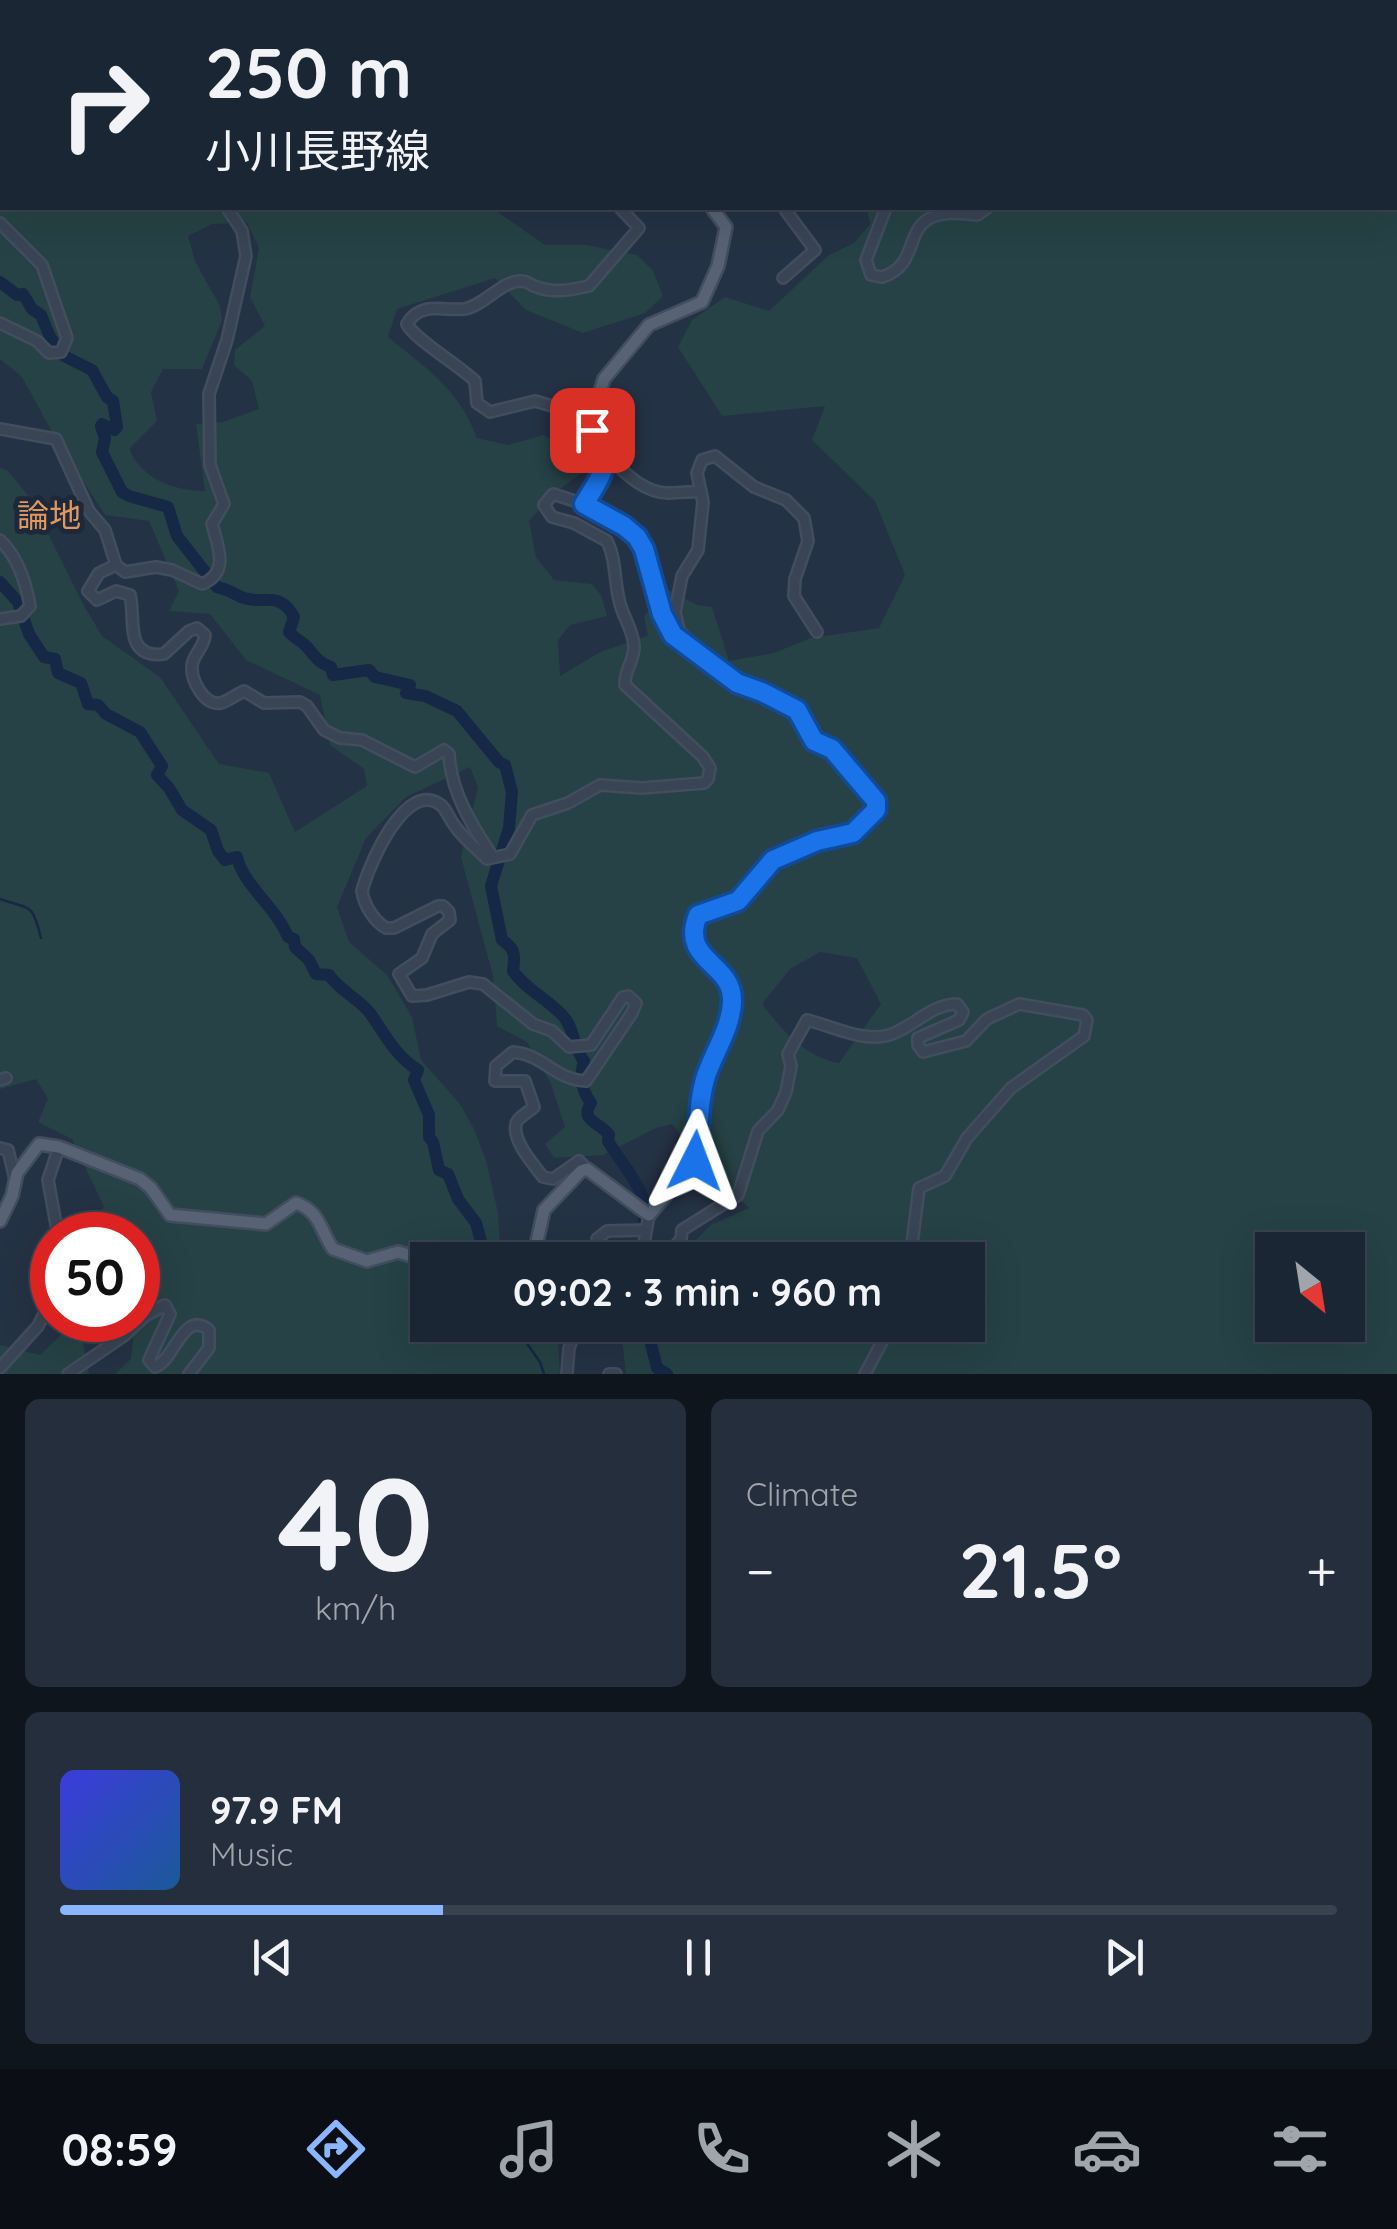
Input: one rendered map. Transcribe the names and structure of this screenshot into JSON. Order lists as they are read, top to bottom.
{
  "districts": ["論地"],
  "north": "bottom right",
  "page": {
    "turn": ["250 m", "小川長野線"],
    "limit": "50",
    "trip": "09:02 · 3 min · 960 m",
    "tile": [
      ["40", "km/h"],
      "Climate"
    ],
    "heat": ["−", "21.5°", "+"],
    "song": ["97.9 FM", "Music"],
    "tabs": "08:59"
  }
}
